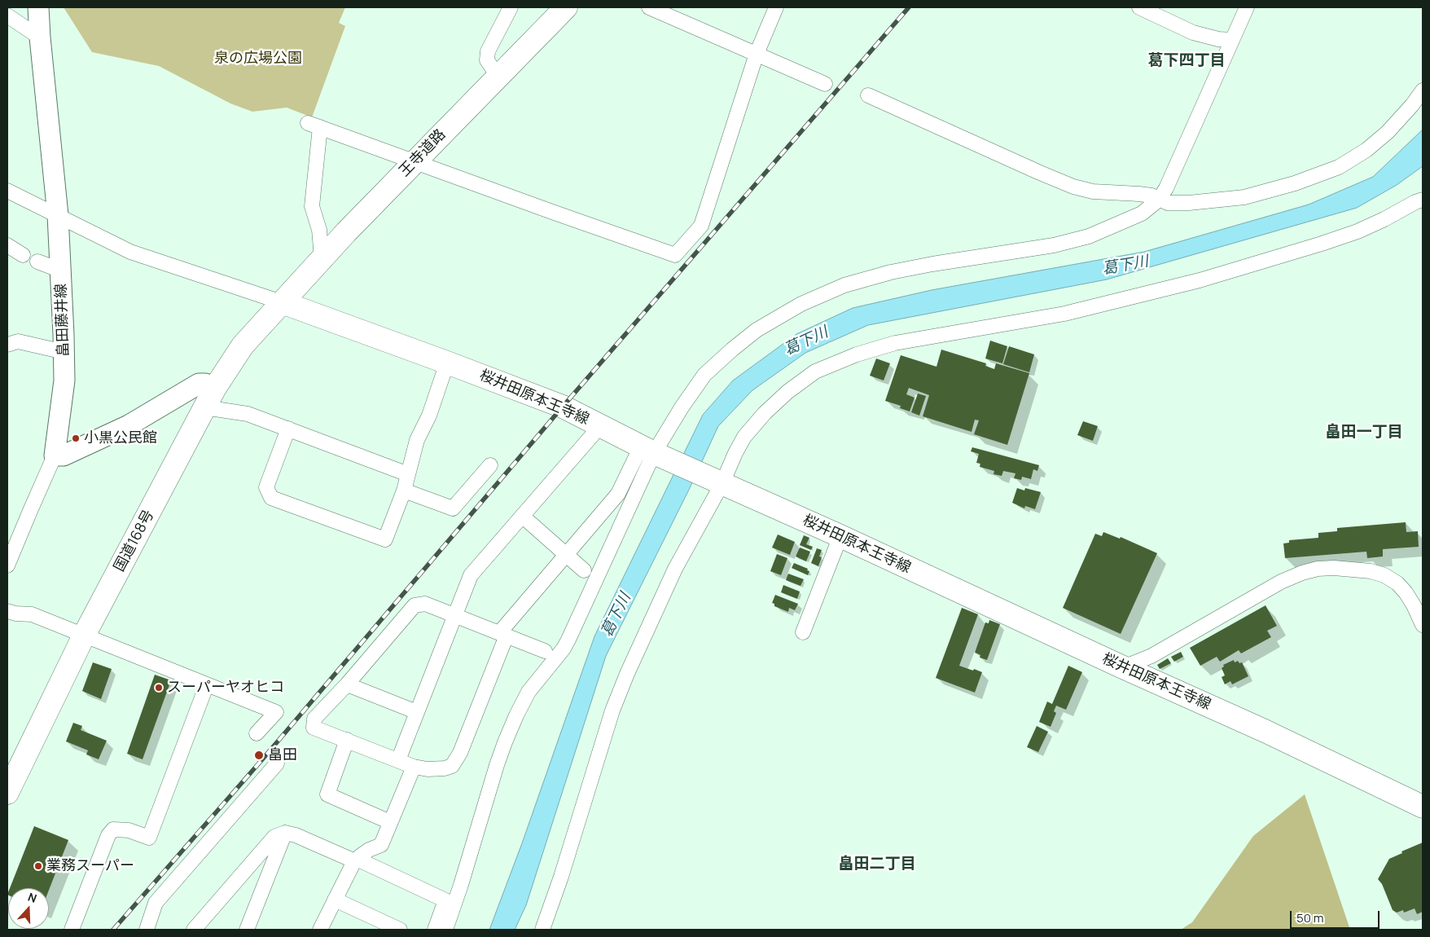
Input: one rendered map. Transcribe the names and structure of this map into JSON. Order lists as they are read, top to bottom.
{
  "streets": {
    "main road": [
      "王寺道路",
      "畠田藤井線",
      "桜井田原本王寺線",
      "国道168号"
    ]
  },
  "crossings": [
    ["王寺道路", "桜井田原本王寺線"],
    ["王寺道路", "国道168号"],
    ["桜井田原本王寺線", "国道168号"]
  ],
  "districts": ["葛下四丁目", "畠田一丁目", "畠田二丁目"],
  "water": ["葛下川"],
  "parks": ["泉の広場公園"],
  "places": [
    "小黒公民館",
    "スーパーヤオヒコ",
    "畠田",
    "業務スーパー"
  ],
  "scale_bar": "50 m",
  "north": "top"
}
